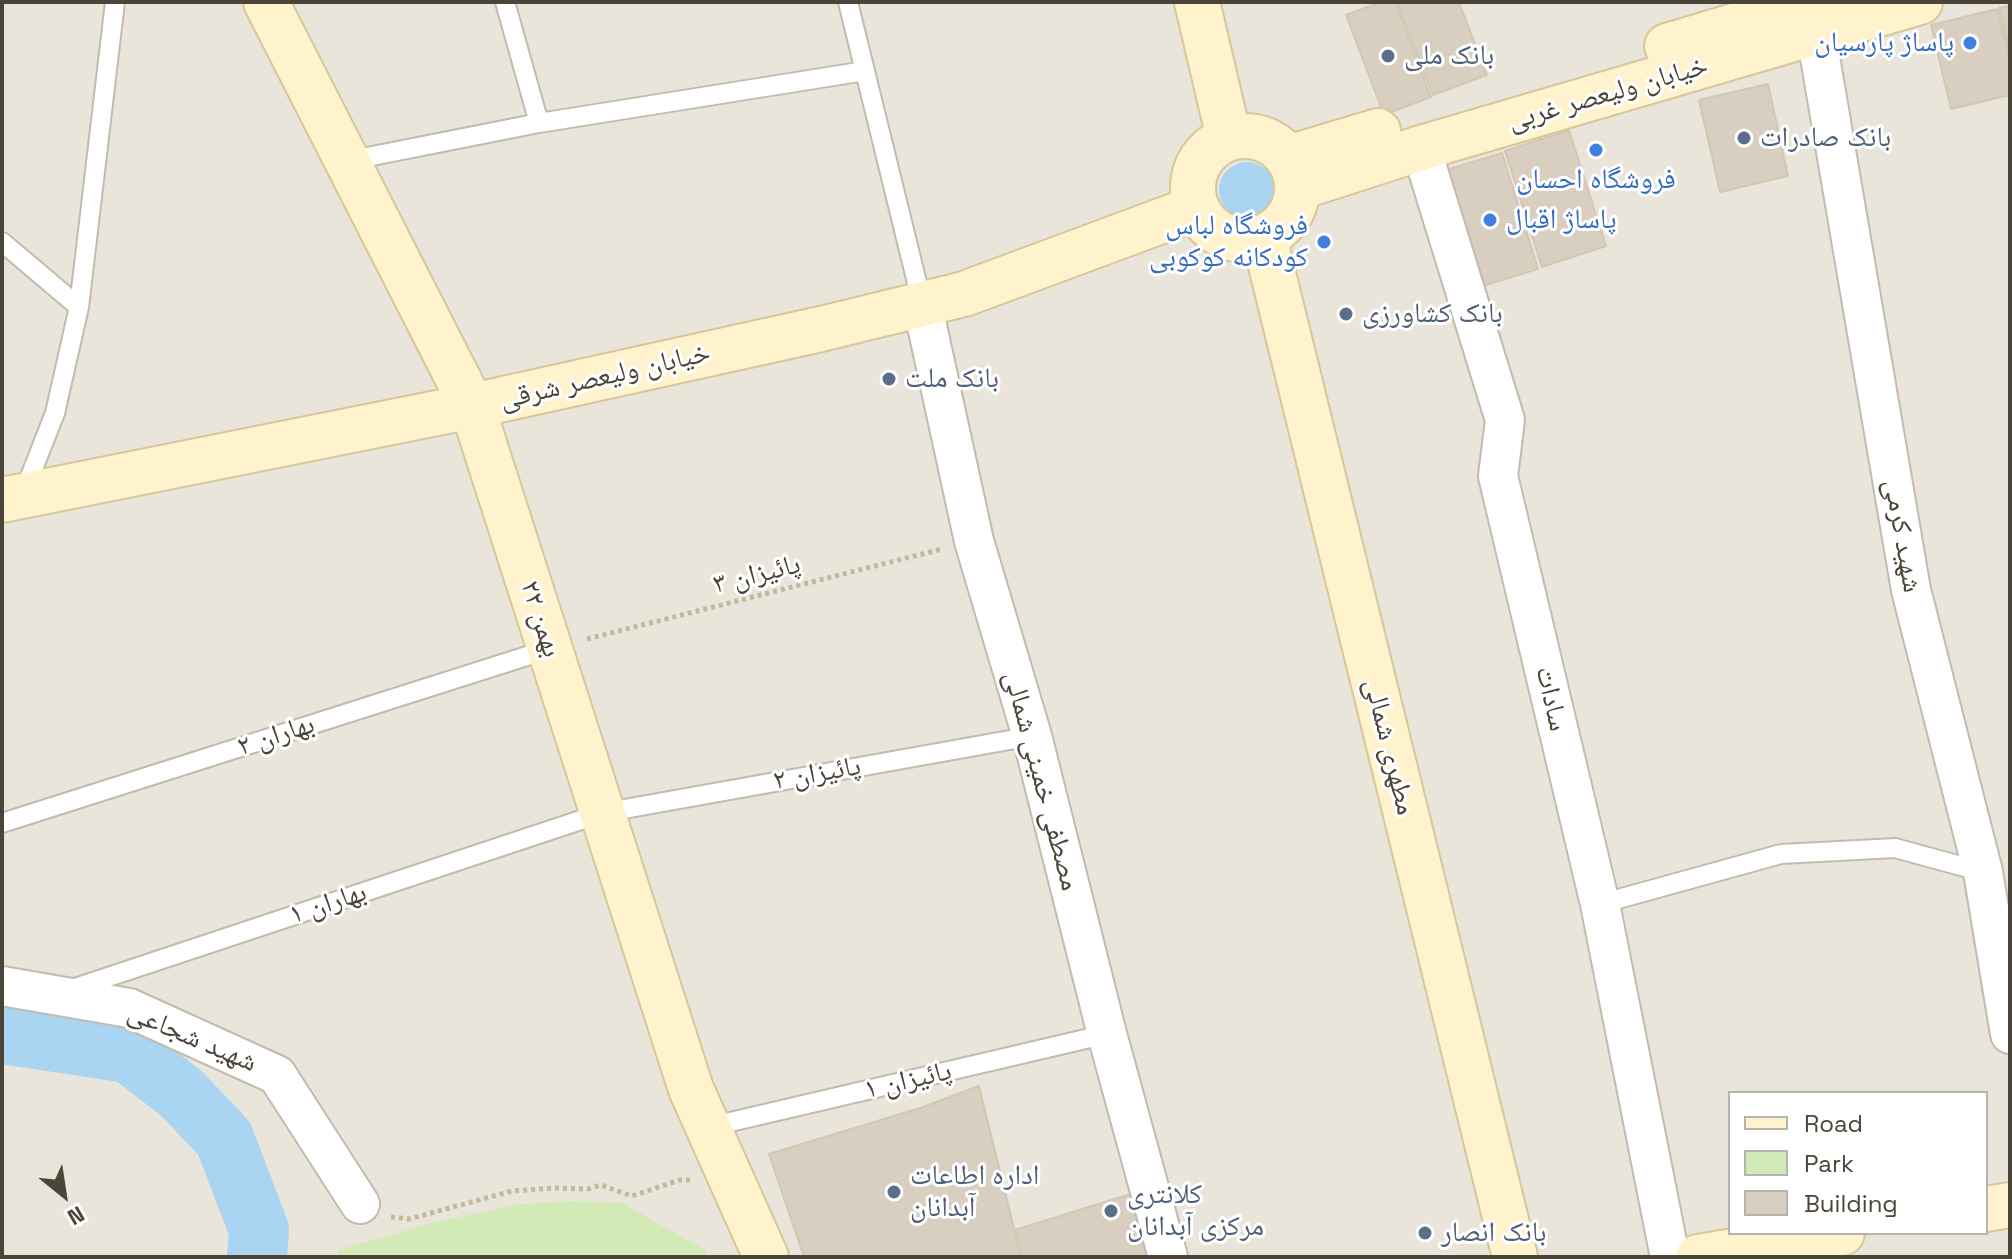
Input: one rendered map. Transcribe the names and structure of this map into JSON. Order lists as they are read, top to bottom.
{
  "streets": {
    "main road": [
      "خیابان ولیعصر غربی",
      "خیابان ولیعصر شرقی",
      "۲۲ بهمن",
      "مطهری شمالی"
    ],
    "street": [
      "شهید کرمی",
      "سادات",
      "مصطفی خمینی شمالی",
      "شهید شجاعی"
    ],
    "lane": [
      "بهاران ۲",
      "پائیزان ۲",
      "بهاران ۱",
      "پائیزان ۱"
    ],
    "path": ["پائیزان ۳"]
  },
  "crossings": [
    ["خیابان ولیعصر غربی", "خیابان ولیعصر شرقی"],
    ["خیابان ولیعصر غربی", "شهید کرمی"],
    ["خیابان ولیعصر غربی", "سادات"],
    ["خیابان ولیعصر غربی", "مطهری شمالی"],
    ["خیابان ولیعصر شرقی", "۲۲ بهمن"],
    ["خیابان ولیعصر شرقی", "مطهری شمالی"],
    ["خیابان ولیعصر شرقی", "مصطفی خمینی شمالی"],
    ["پائیزان ۳", "۲۲ بهمن"],
    ["پائیزان ۳", "بهاران ۲"],
    ["پائیزان ۳", "مصطفی خمینی شمالی"],
    ["۲۲ بهمن", "بهاران ۲"],
    ["۲۲ بهمن", "پائیزان ۲"],
    ["۲۲ بهمن", "بهاران ۱"],
    ["۲۲ بهمن", "پائیزان ۱"],
    ["پائیزان ۲", "مصطفی خمینی شمالی"],
    ["پائیزان ۲", "بهاران ۱"],
    ["مصطفی خمینی شمالی", "پائیزان ۱"],
    ["بهاران ۱", "شهید شجاعی"]
  ],
  "places": [
    "پاساژ پارسیان",
    "بانک ملی",
    "بانک صادرات",
    "فروشگاه احسان",
    "پاساژ اقبال",
    "فروشگاه لباس کودکانه کوکوبی",
    "بانک کشاورزی",
    "بانک ملت",
    "اداره اطاعات آبدانان",
    "کلانتری مرکزی آبدانان",
    "بانک انصار"
  ],
  "legend": ["Road", "Park", "Building"],
  "north": "bottom right"
}
